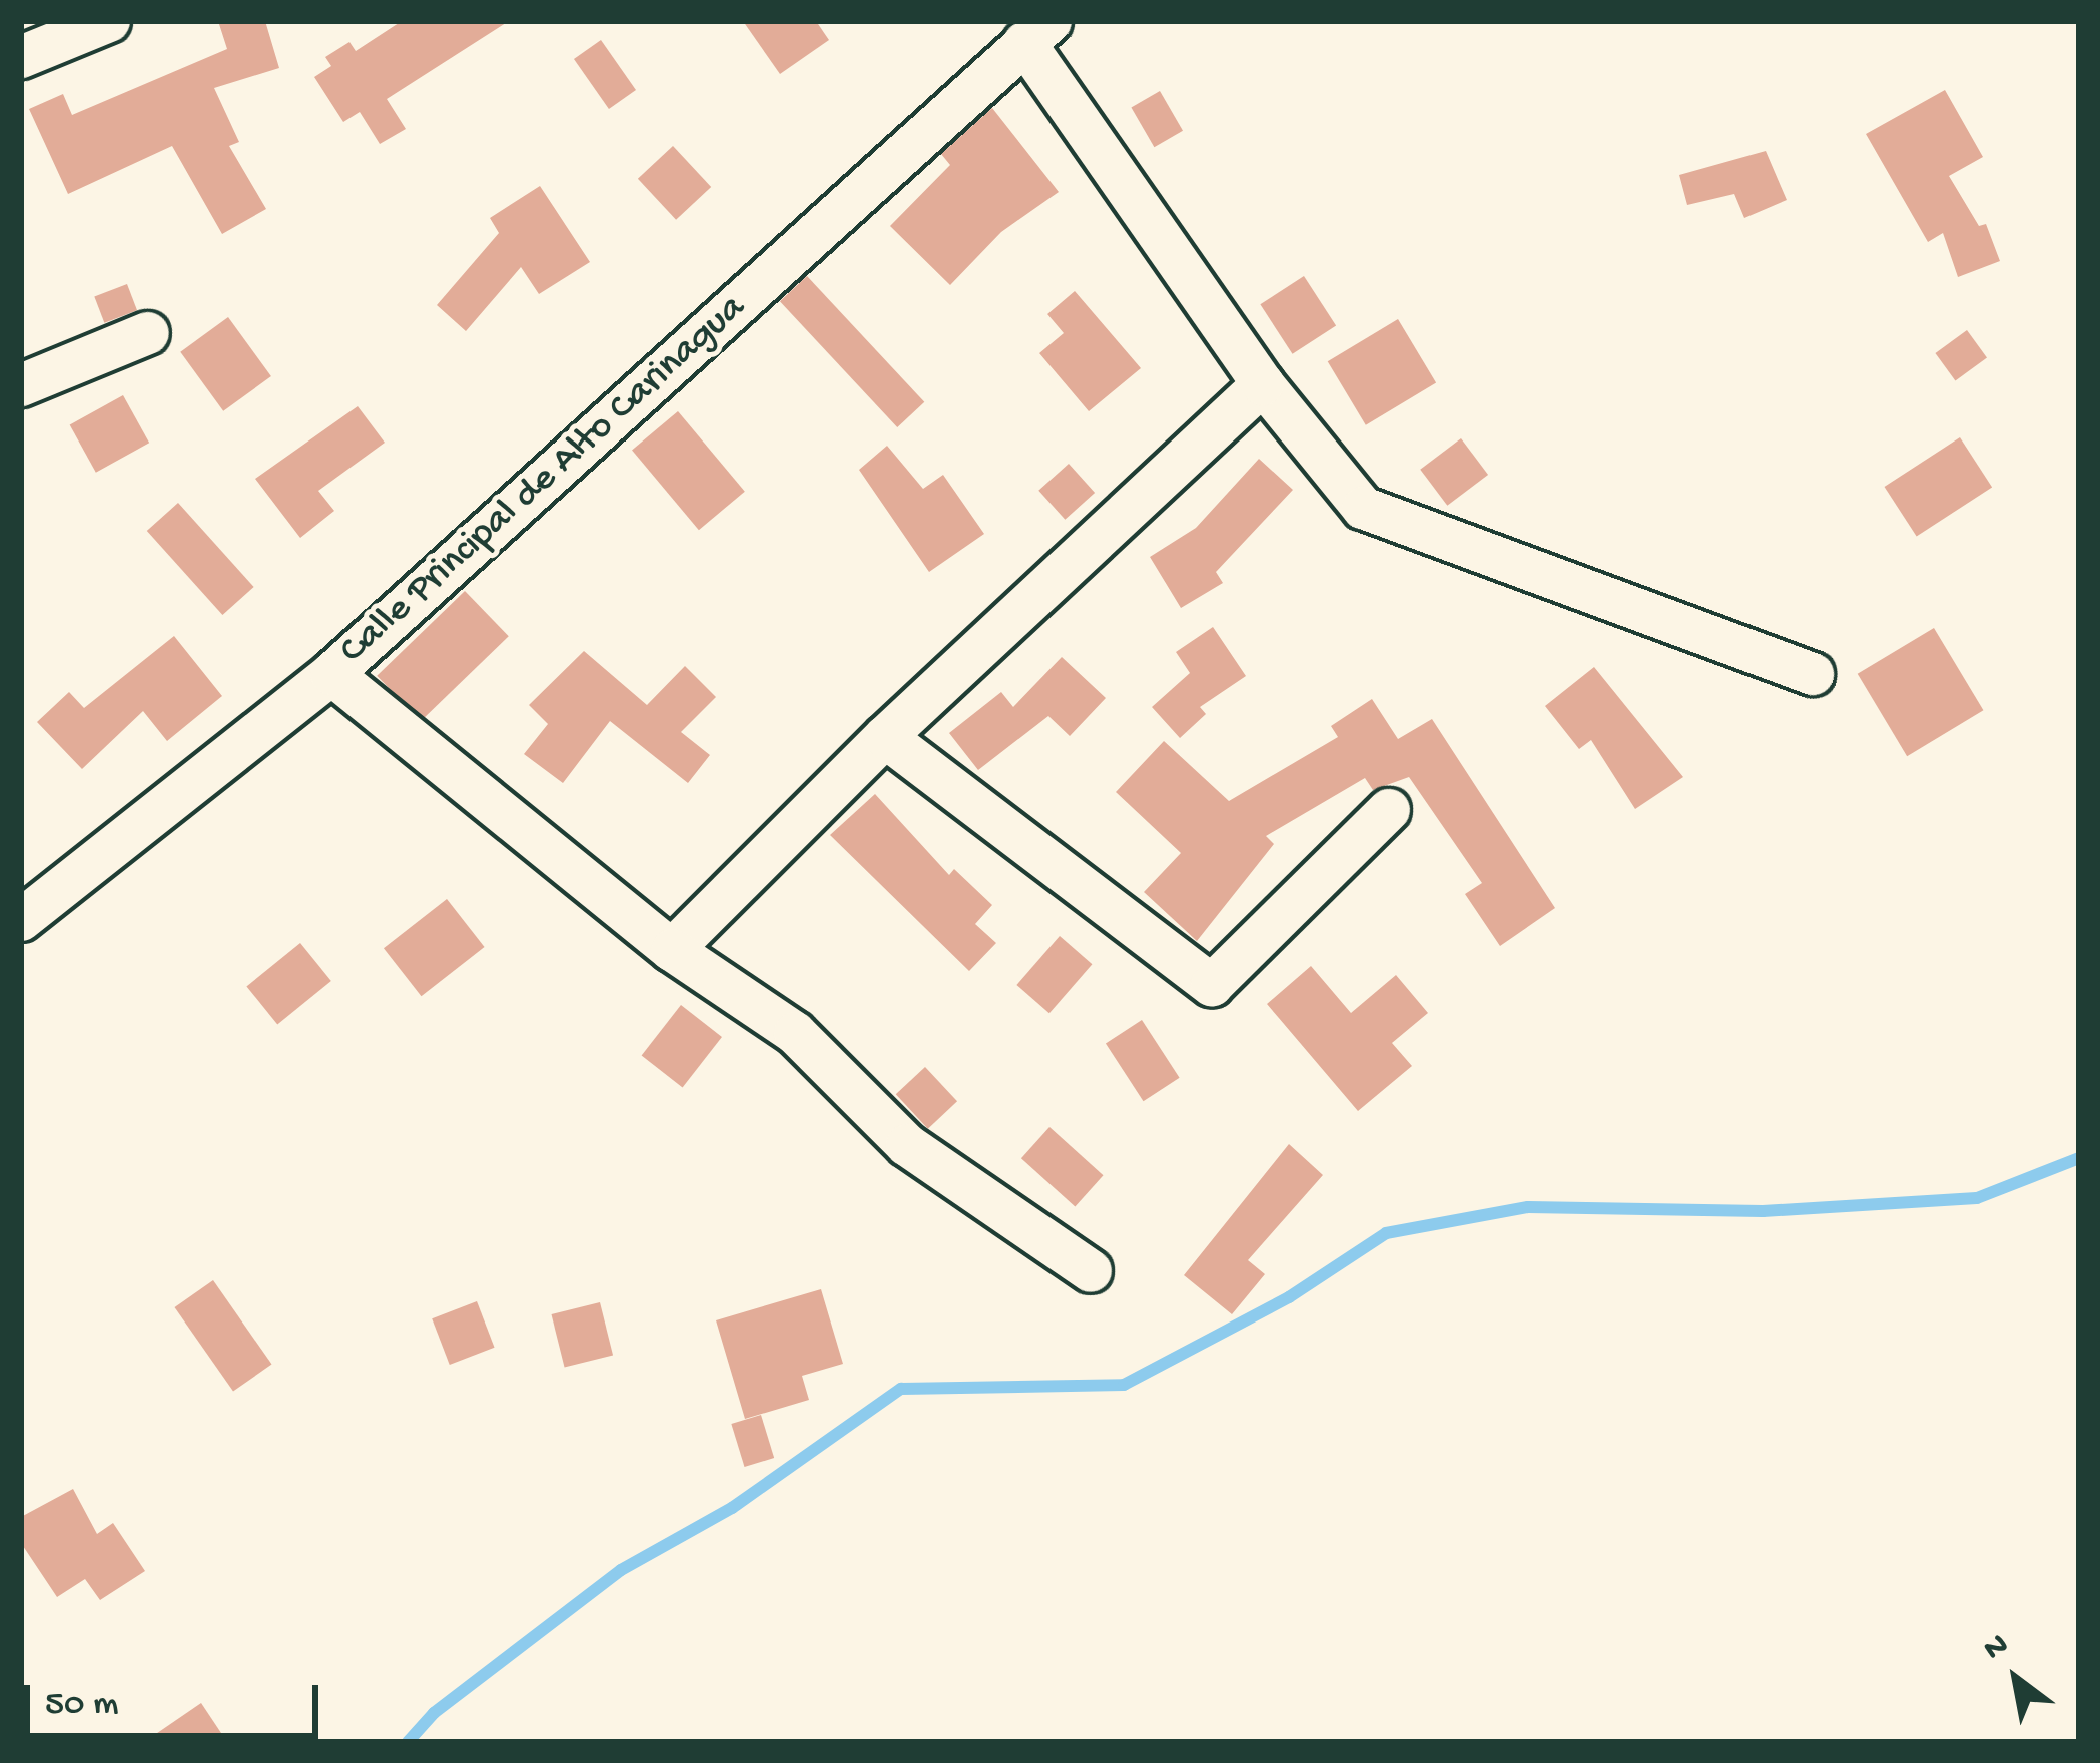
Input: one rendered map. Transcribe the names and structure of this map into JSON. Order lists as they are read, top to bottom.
{
  "streets": {
    "street": ["Calle Principal de Alto Carinagua"]
  },
  "scale_bar": "50 m",
  "north": "top left"
}
